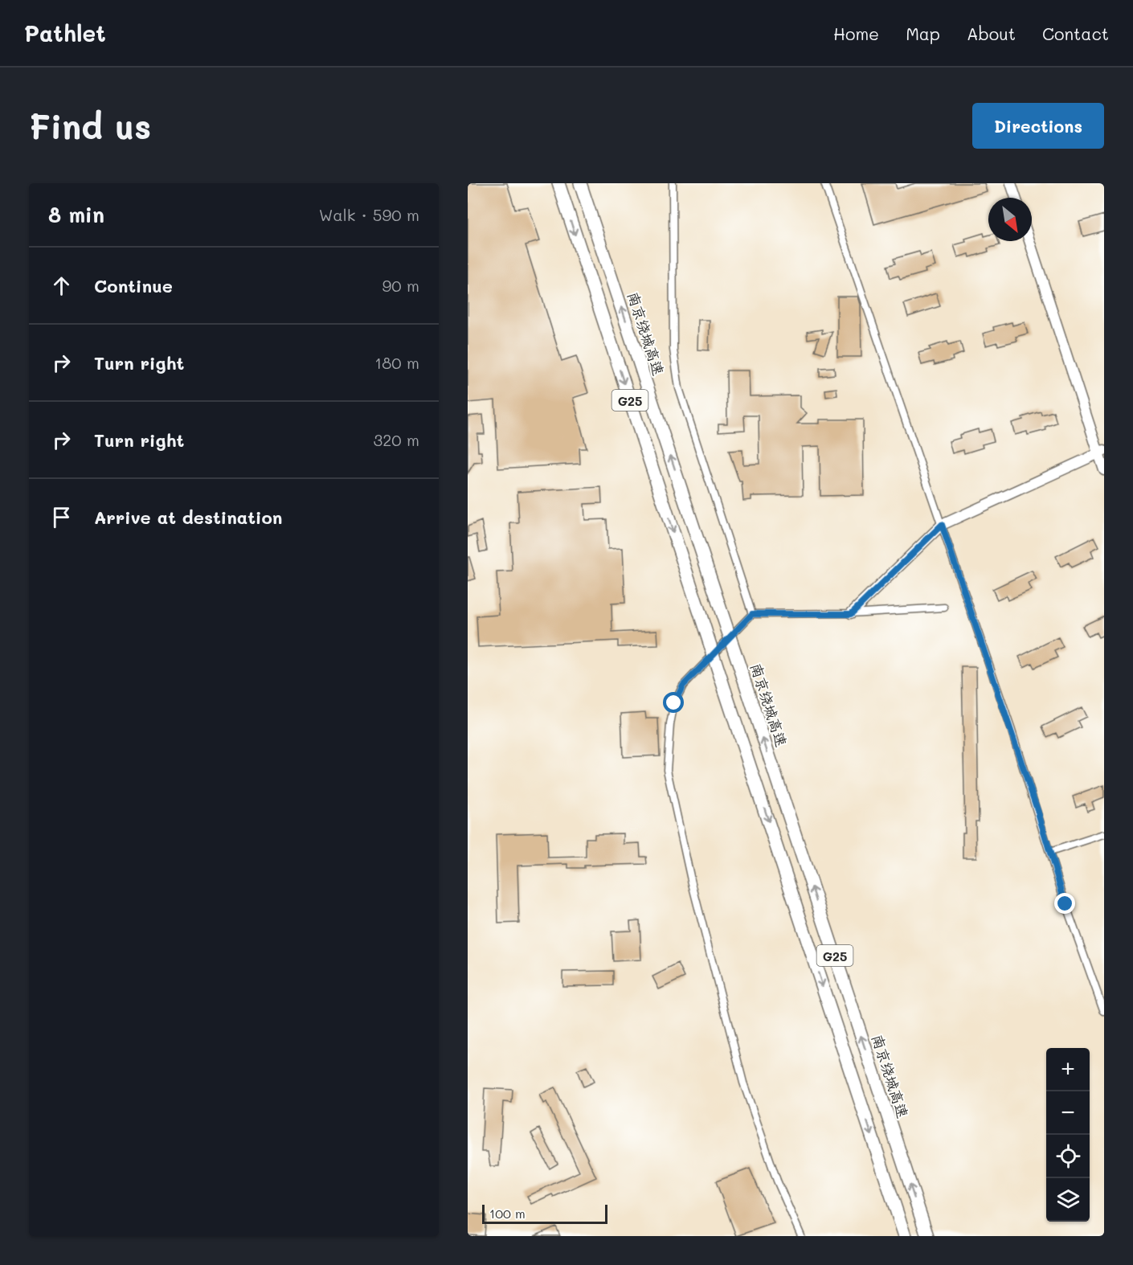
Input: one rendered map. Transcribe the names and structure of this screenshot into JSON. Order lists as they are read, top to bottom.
{
  "streets": {
    "highway": ["南京绕城高速", "G25"]
  },
  "scale_bar": "100 m",
  "north": "bottom right",
  "page": {
    "header": "Pathlet",
    "nav": [
      "Home",
      "Map",
      "About",
      "Contact"
    ],
    "buttons": "Directions",
    "title": "Find us",
    "heading": ["8 min", "Walk · 590 m"],
    "list": [
      ["Continue", "90 m"],
      ["Turn right", "180 m"],
      ["Turn right", "320 m"],
      "Arrive at destination"
    ],
    "map_buttons": ["+", "−"],
    "scale": "100 m"
  }
}
